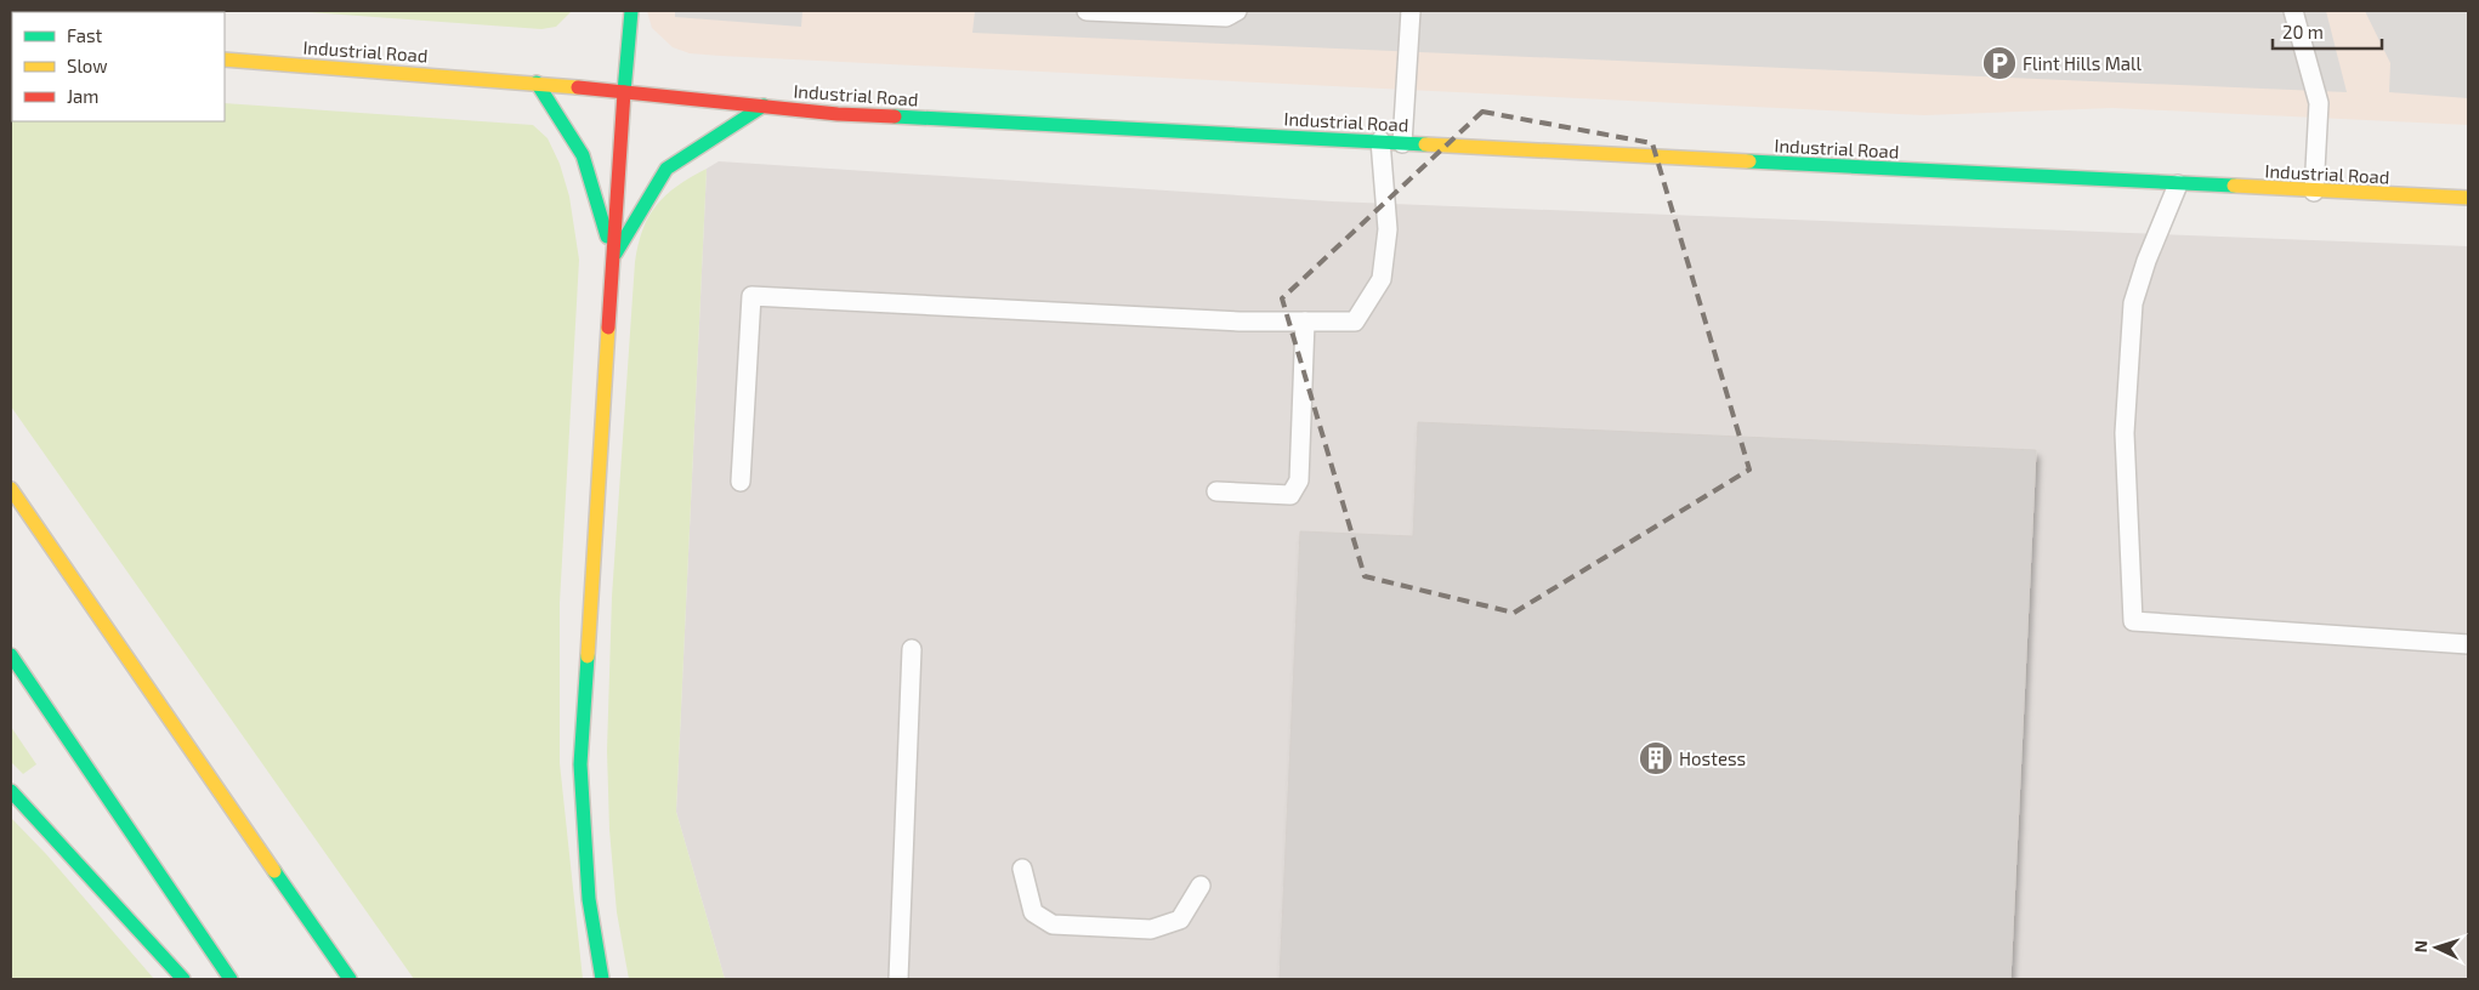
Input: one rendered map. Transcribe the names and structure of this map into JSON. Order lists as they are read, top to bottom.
{
  "streets": {
    "main road": ["Industrial Road"]
  },
  "places": {
    "parking": ["Flint Hills Mall"],
    "building": ["Hostess"]
  },
  "legend": ["Fast", "Slow", "Jam"],
  "scale_bar": "20 m",
  "north": "left"
}
